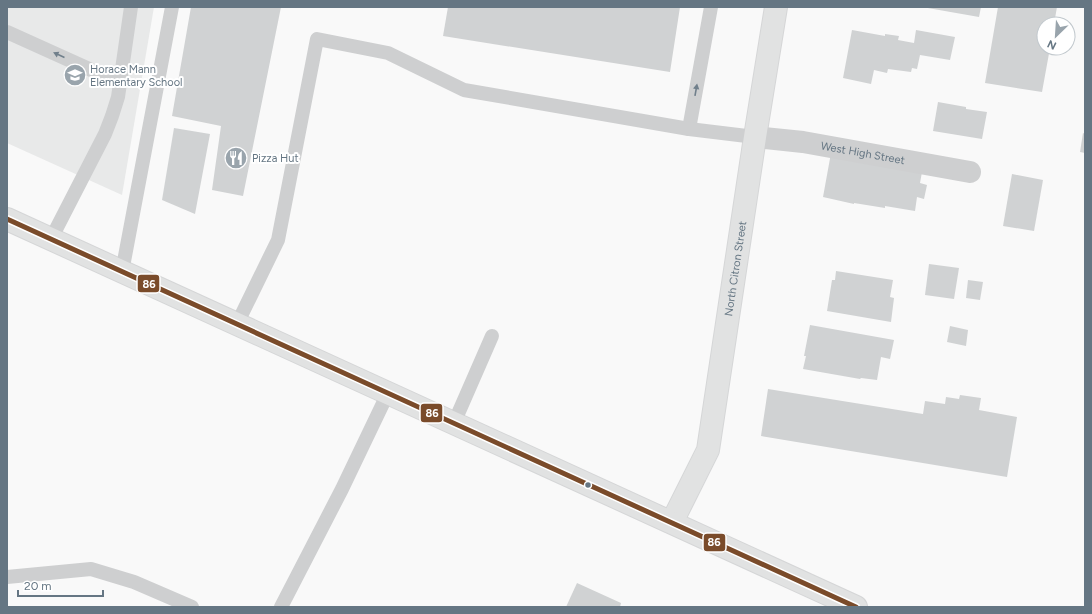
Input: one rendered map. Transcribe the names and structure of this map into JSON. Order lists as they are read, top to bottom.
{
  "streets": {
    "main road": ["North Citron Street"],
    "street": ["West High Street"]
  },
  "crossings": [
    ["West High Street", "North Citron Street"]
  ],
  "places": {
    "school or university": ["Horace Mann Elementary School"],
    "restaurant": ["Pizza Hut"]
  },
  "lines": ["transit line 86"],
  "scale_bar": "20 m",
  "north": "bottom left"
}
